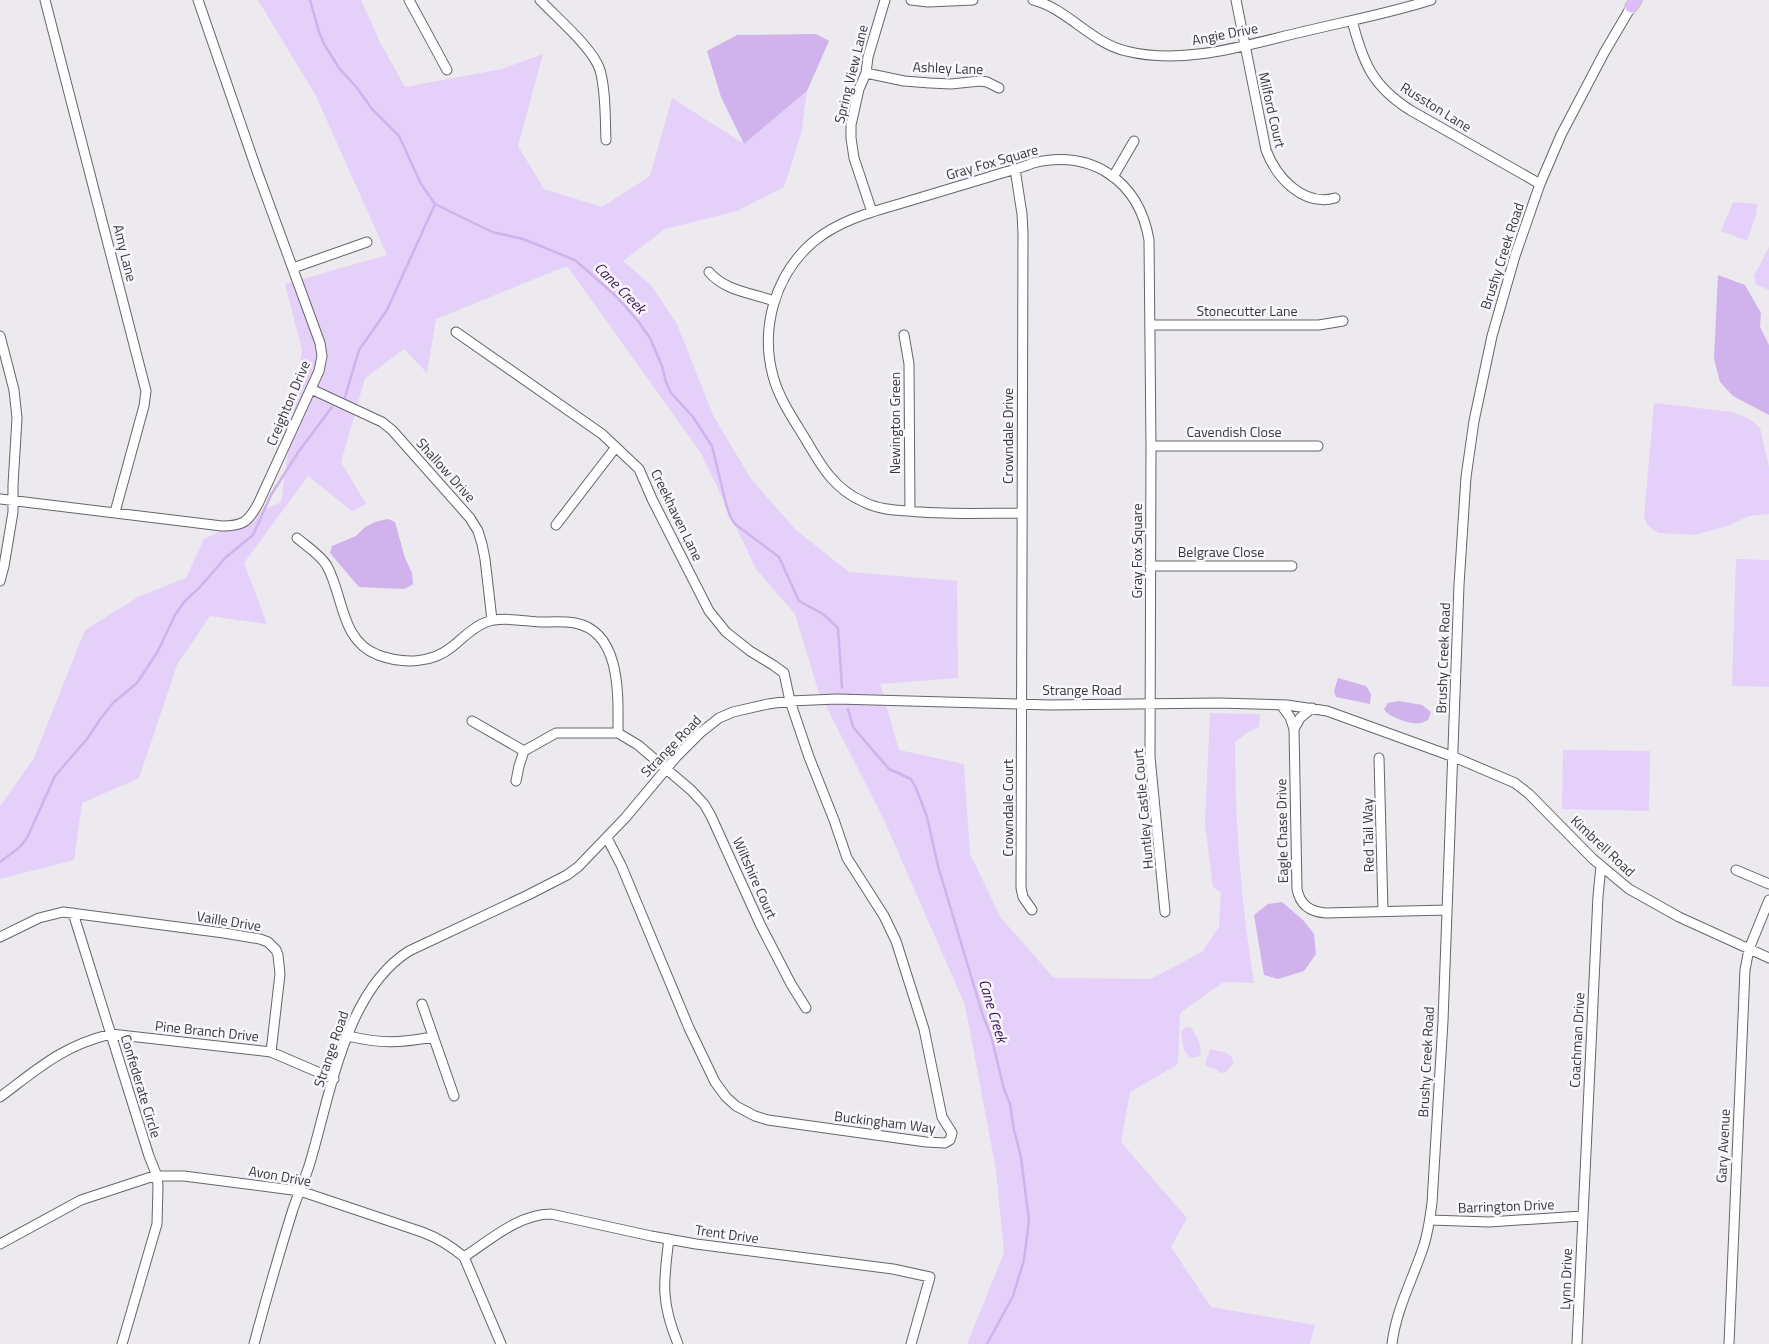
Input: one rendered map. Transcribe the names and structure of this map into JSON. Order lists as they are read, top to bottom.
{
  "streets": {
    "street": [
      "Angie Drive",
      "Ashley Lane",
      "Spring View Lane",
      "Russton Lane",
      "Milford Court",
      "Gray Fox Square",
      "Amy Lane",
      "Brushy Creek Road",
      "Stonecutter Lane",
      "Creighton Drive",
      "Newington Green",
      "Cavendish Close",
      "Crowndale Drive",
      "Shallow Drive",
      "Creekhaven Lane",
      "Belgrave Close",
      "Strange Road",
      "Crowndale Court",
      "Huntley Castle Court",
      "Eagle Chase Drive",
      "Red Tail Way",
      "Kimbrell Road",
      "Wiltshire Court",
      "Vaille Drive",
      "Pine Branch Drive",
      "Coachman Drive",
      "Confederate Circle",
      "Buckingham Way",
      "Gary Avenue",
      "Avon Drive",
      "Barrington Drive",
      "Trent Drive",
      "Lynn Drive"
    ]
  },
  "crossings": [
    ["Angie Drive", "Russton Lane"],
    ["Angie Drive", "Milford Court"],
    ["Ashley Lane", "Spring View Lane"],
    ["Spring View Lane", "Gray Fox Square"],
    ["Russton Lane", "Brushy Creek Road"],
    ["Gray Fox Square", "Stonecutter Lane"],
    ["Gray Fox Square", "Newington Green"],
    ["Gray Fox Square", "Cavendish Close"],
    ["Gray Fox Square", "Crowndale Drive"],
    ["Gray Fox Square", "Belgrave Close"],
    ["Gray Fox Square", "Strange Road"],
    ["Gray Fox Square", "Huntley Castle Court"],
    ["Amy Lane", "Creighton Drive"],
    ["Brushy Creek Road", "Strange Road"],
    ["Brushy Creek Road", "Eagle Chase Drive"],
    ["Brushy Creek Road", "Kimbrell Road"],
    ["Brushy Creek Road", "Barrington Drive"],
    ["Creighton Drive", "Shallow Drive"],
    ["Crowndale Drive", "Strange Road"],
    ["Crowndale Drive", "Crowndale Court"],
    ["Creekhaven Lane", "Strange Road"],
    ["Creekhaven Lane", "Buckingham Way"],
    ["Strange Road", "Crowndale Court"],
    ["Strange Road", "Huntley Castle Court"],
    ["Strange Road", "Eagle Chase Drive"],
    ["Strange Road", "Kimbrell Road"],
    ["Strange Road", "Wiltshire Court"],
    ["Strange Road", "Pine Branch Drive"],
    ["Strange Road", "Buckingham Way"],
    ["Strange Road", "Avon Drive"],
    ["Eagle Chase Drive", "Red Tail Way"],
    ["Kimbrell Road", "Coachman Drive"],
    ["Kimbrell Road", "Gary Avenue"],
    ["Vaille Drive", "Pine Branch Drive"],
    ["Vaille Drive", "Confederate Circle"],
    ["Pine Branch Drive", "Confederate Circle"],
    ["Coachman Drive", "Barrington Drive"],
    ["Coachman Drive", "Lynn Drive"],
    ["Confederate Circle", "Avon Drive"],
    ["Avon Drive", "Trent Drive"],
    ["Barrington Drive", "Lynn Drive"]
  ],
  "water": ["Cane Creek"]
}
